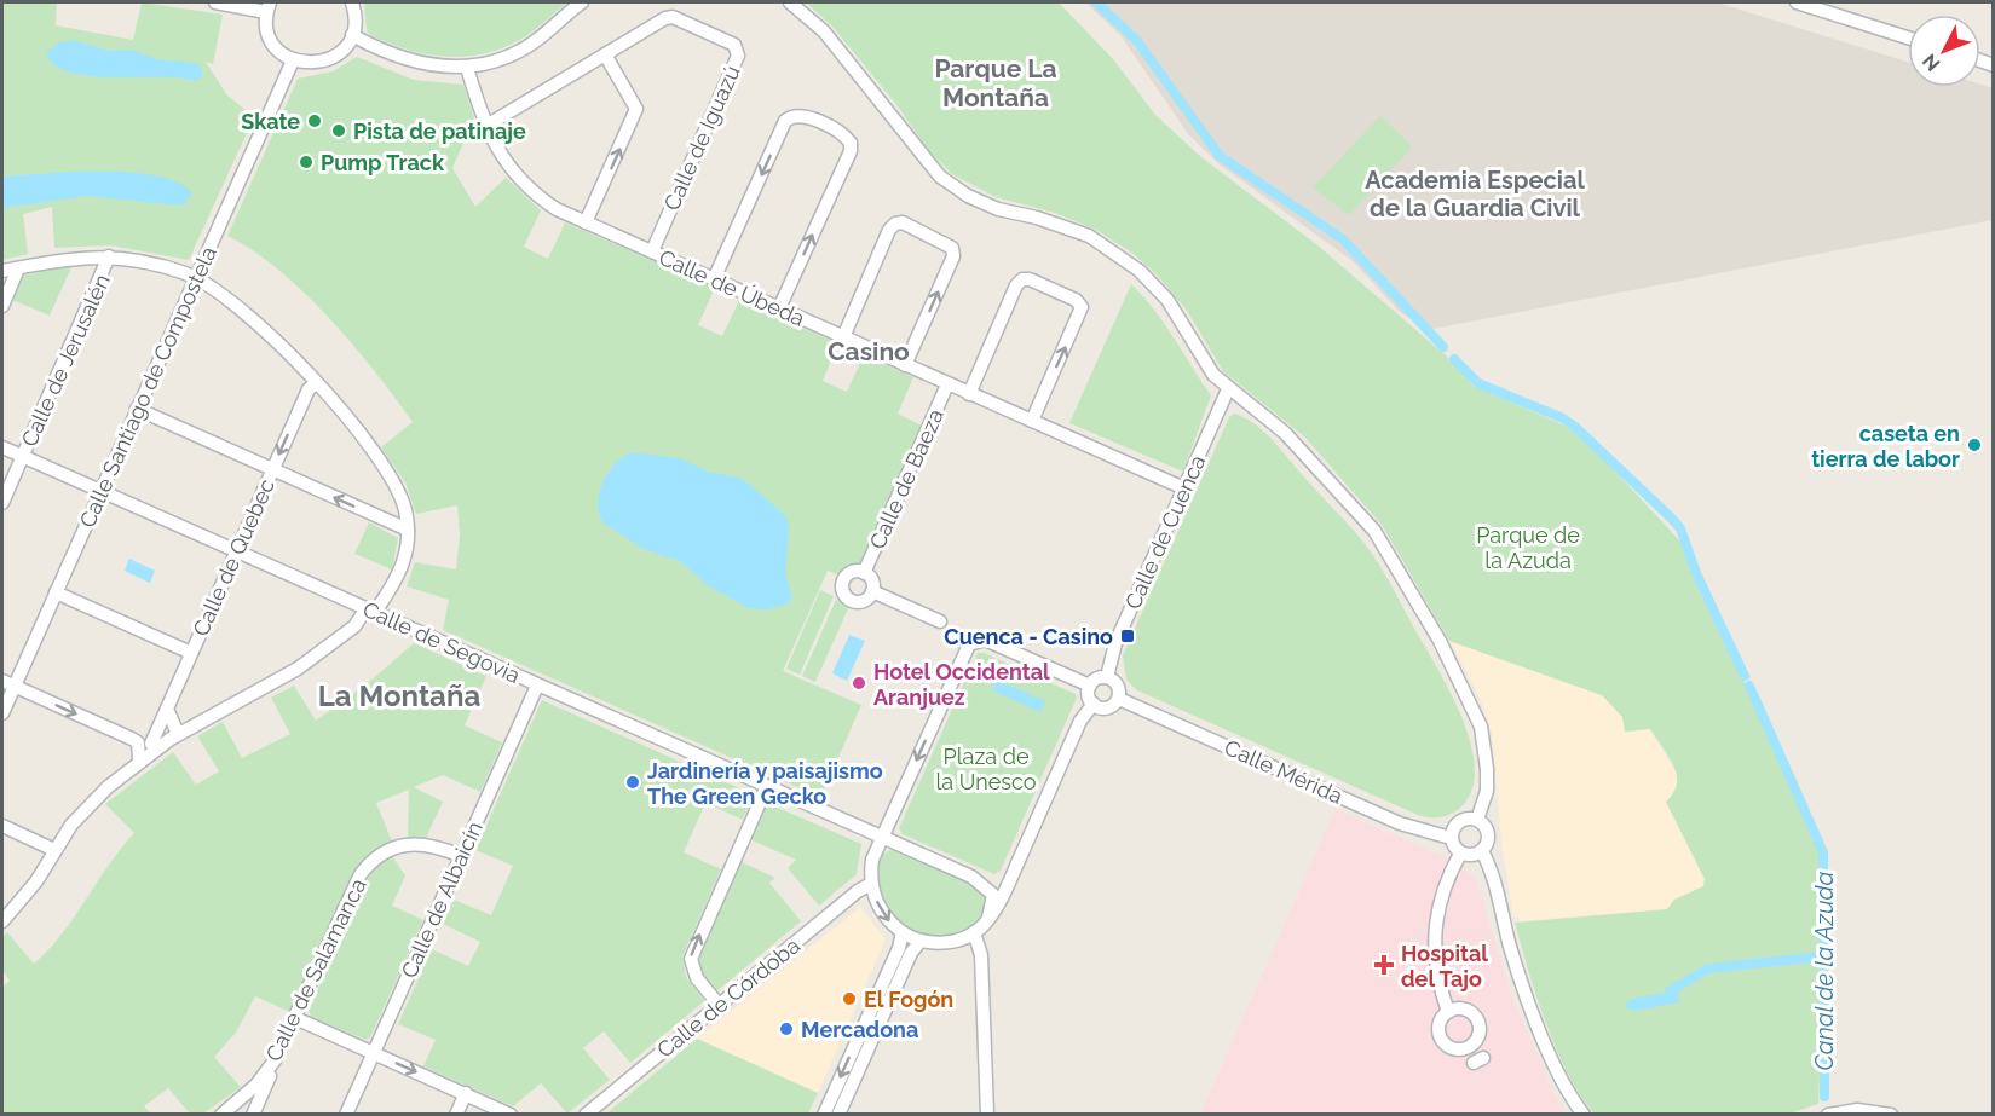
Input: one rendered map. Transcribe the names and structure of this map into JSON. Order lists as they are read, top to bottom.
{
  "streets": {
    "street": [
      "Calle de Iguazú",
      "Calle de Úbeda",
      "Calle de Jerusalén",
      "Calle Santiago de Compostela",
      "Calle de Baeza",
      "Calle de Cuenca",
      "Calle de Quebec",
      "Calle de Segovia",
      "Calle Mérida",
      "Calle de Albaicín",
      "Calle de Salamanca",
      "Calle de Córdoba"
    ]
  },
  "crossings": [
    ["Calle de Iguazú", "Calle de Úbeda"],
    ["Calle de Úbeda", "Calle de Baeza"],
    ["Calle de Úbeda", "Calle de Cuenca"],
    ["Calle de Jerusalén", "Calle de Segovia"],
    ["Calle Santiago de Compostela", "Calle de Segovia"],
    ["Calle de Cuenca", "Calle Mérida"],
    ["Calle de Quebec", "Calle de Segovia"],
    ["Calle de Segovia", "Calle de Albaicín"],
    ["Calle de Albaicín", "Calle de Salamanca"]
  ],
  "districts": [
    "Parque La Montaña",
    "Academia Especial de la Guardia Civil",
    "Casino",
    "La Montaña"
  ],
  "water": ["Canal de la Azuda"],
  "parks": ["Parque de la Azuda", "Plaza de la Unesco"],
  "places": {
    "other": [
      "Skate",
      "Pista de patinaje",
      "Pump Track",
      "caseta en tierra de labor",
      "Hotel Occidental Aranjuez",
      "Jardinería y paisajismo The Green Gecko",
      "El Fogón",
      "Mercadona"
    ],
    "transit": ["Cuenca - Casino"],
    "health": ["Hospital del Tajo"]
  },
  "north": "bottom left"
}
